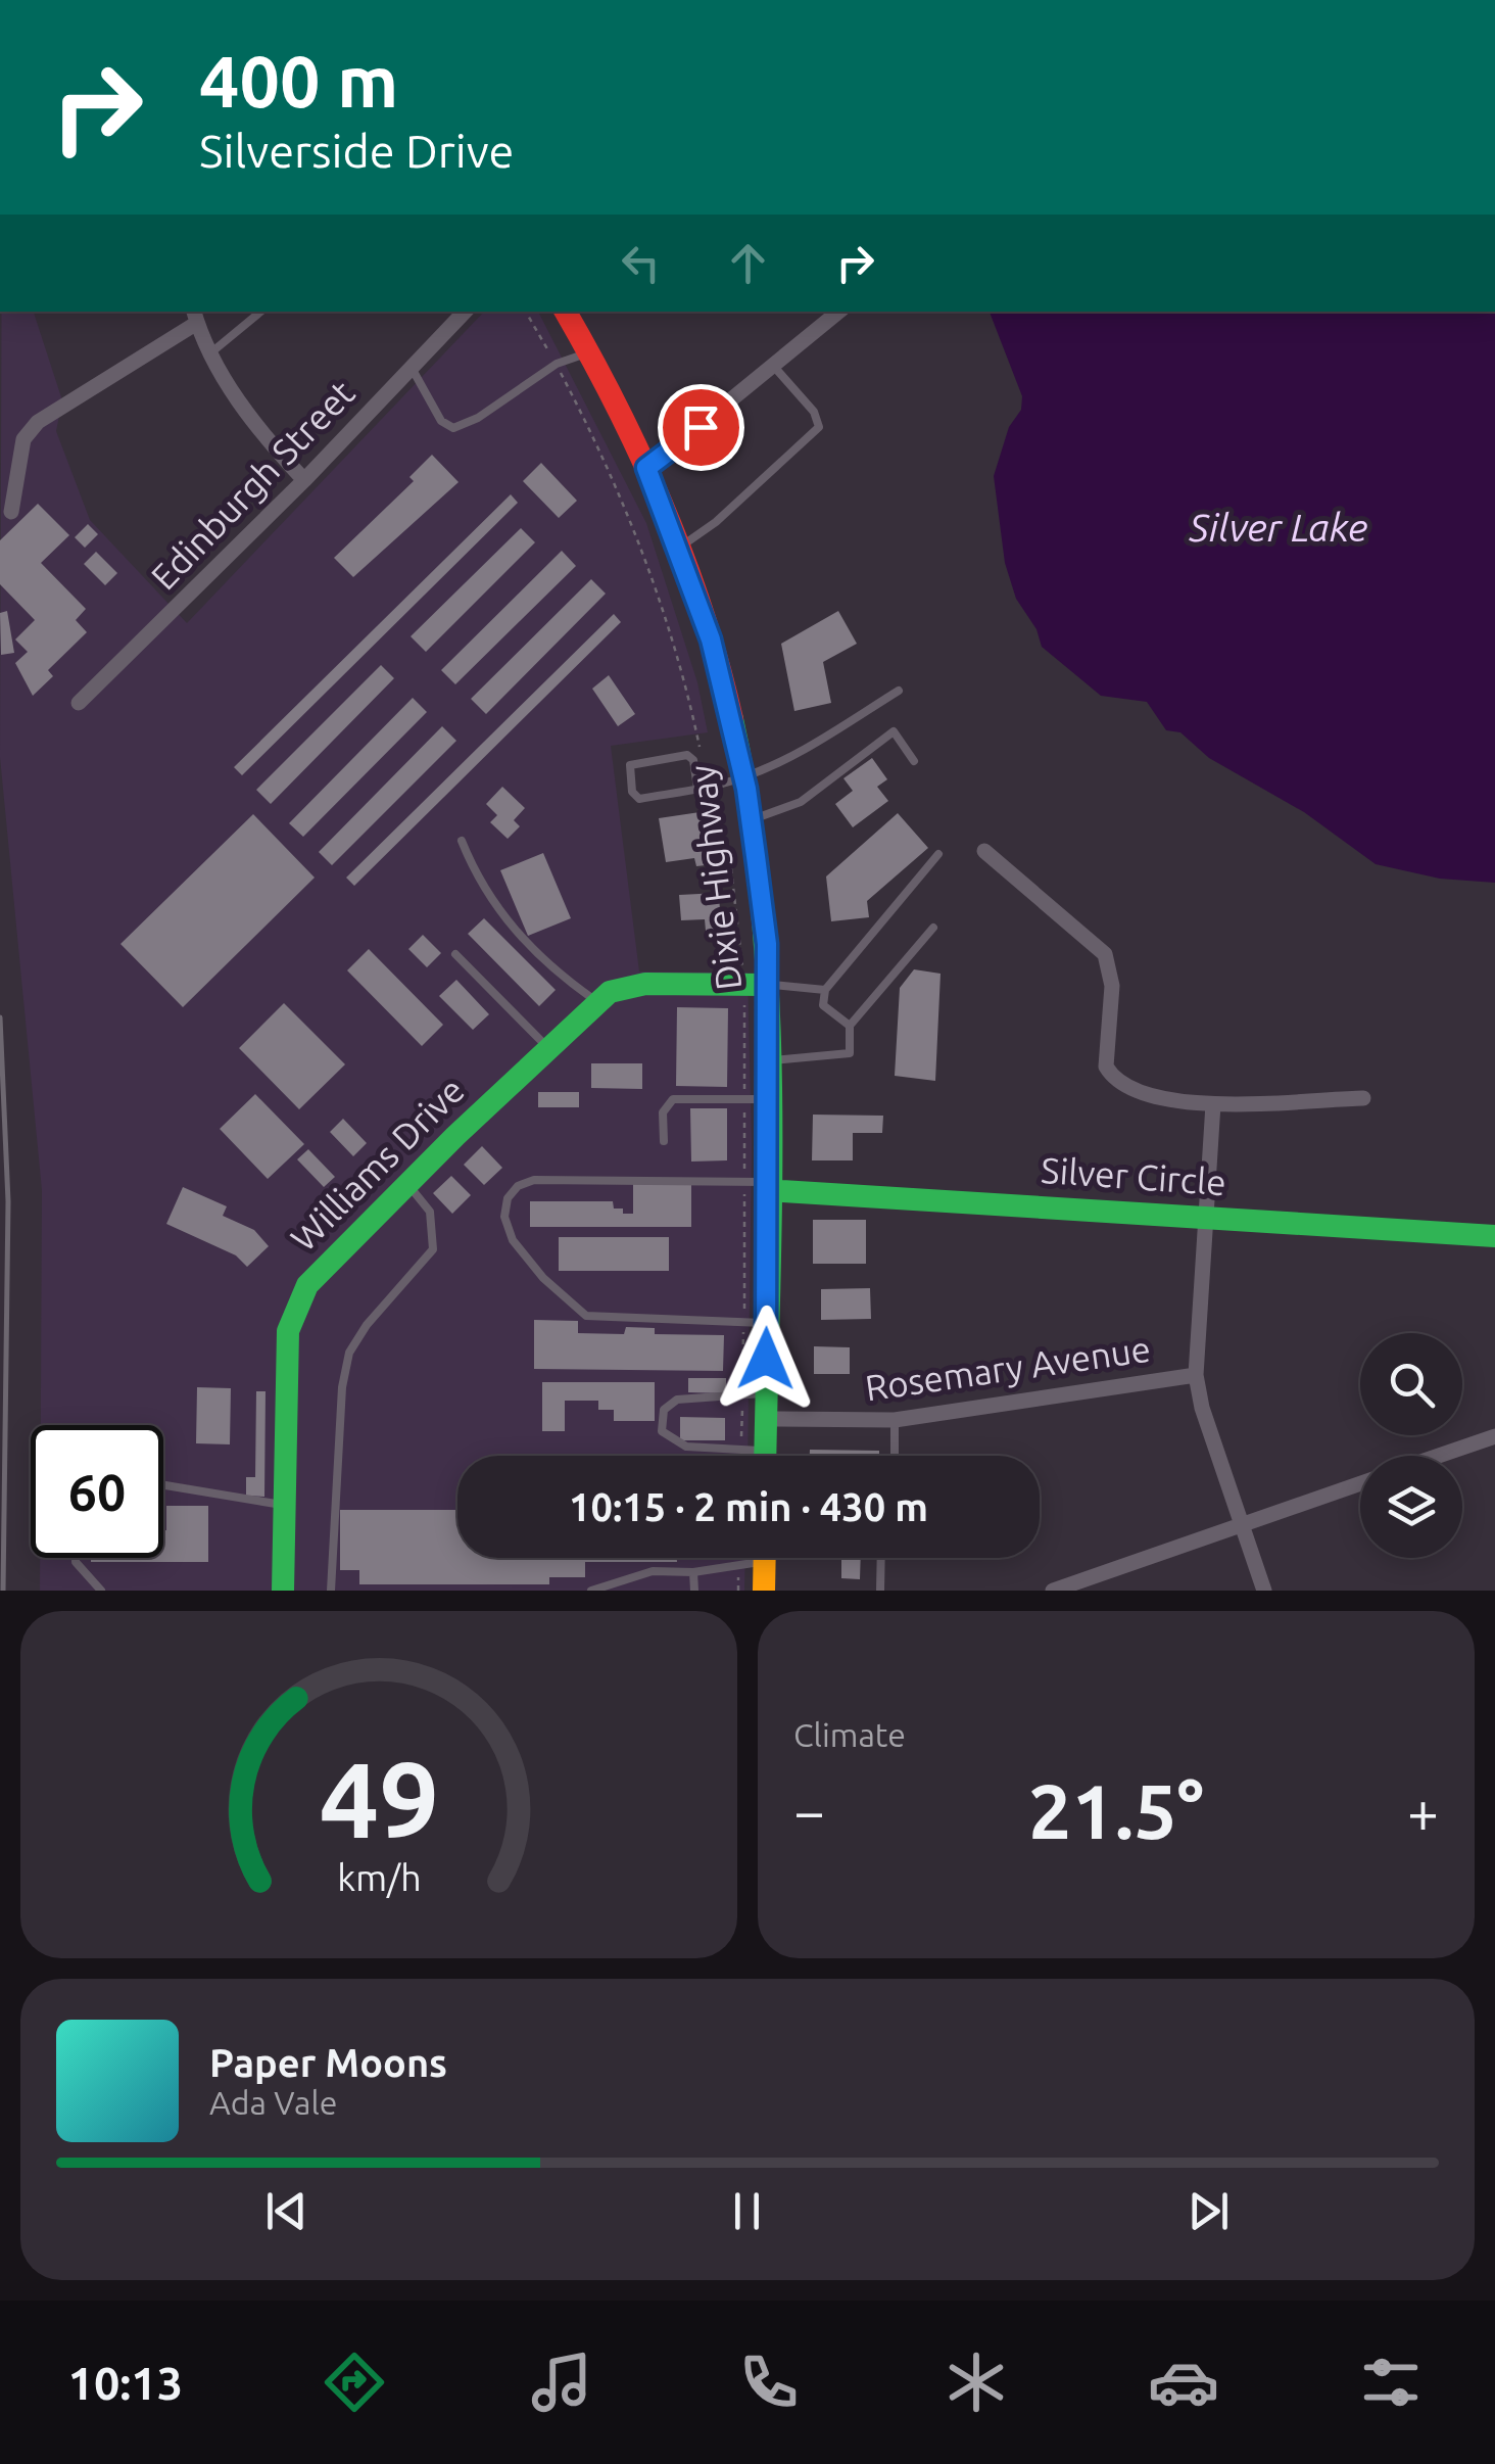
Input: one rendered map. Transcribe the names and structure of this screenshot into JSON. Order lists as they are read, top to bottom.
{
  "streets": {
    "street": [
      "Edinburgh Street",
      "Dixie Highway",
      "Williams Drive",
      "Silver Circle",
      "Rosemary Avenue"
    ]
  },
  "crossings": [
    ["Dixie Highway", "Williams Drive"],
    ["Dixie Highway", "Silver Circle"],
    ["Dixie Highway", "Rosemary Avenue"]
  ],
  "water": ["Silver Lake"],
  "page": {
    "turn": ["400 m", "Silverside Drive"],
    "limit": "60",
    "trip": "10:15 · 2 min · 430 m",
    "tile": "Climate",
    "heat": ["−", "21.5°", "+"],
    "song": ["Paper Moons", "Ada Vale"],
    "tabs": "10:13",
    "gauge": ["49", "km/h"]
  }
}
